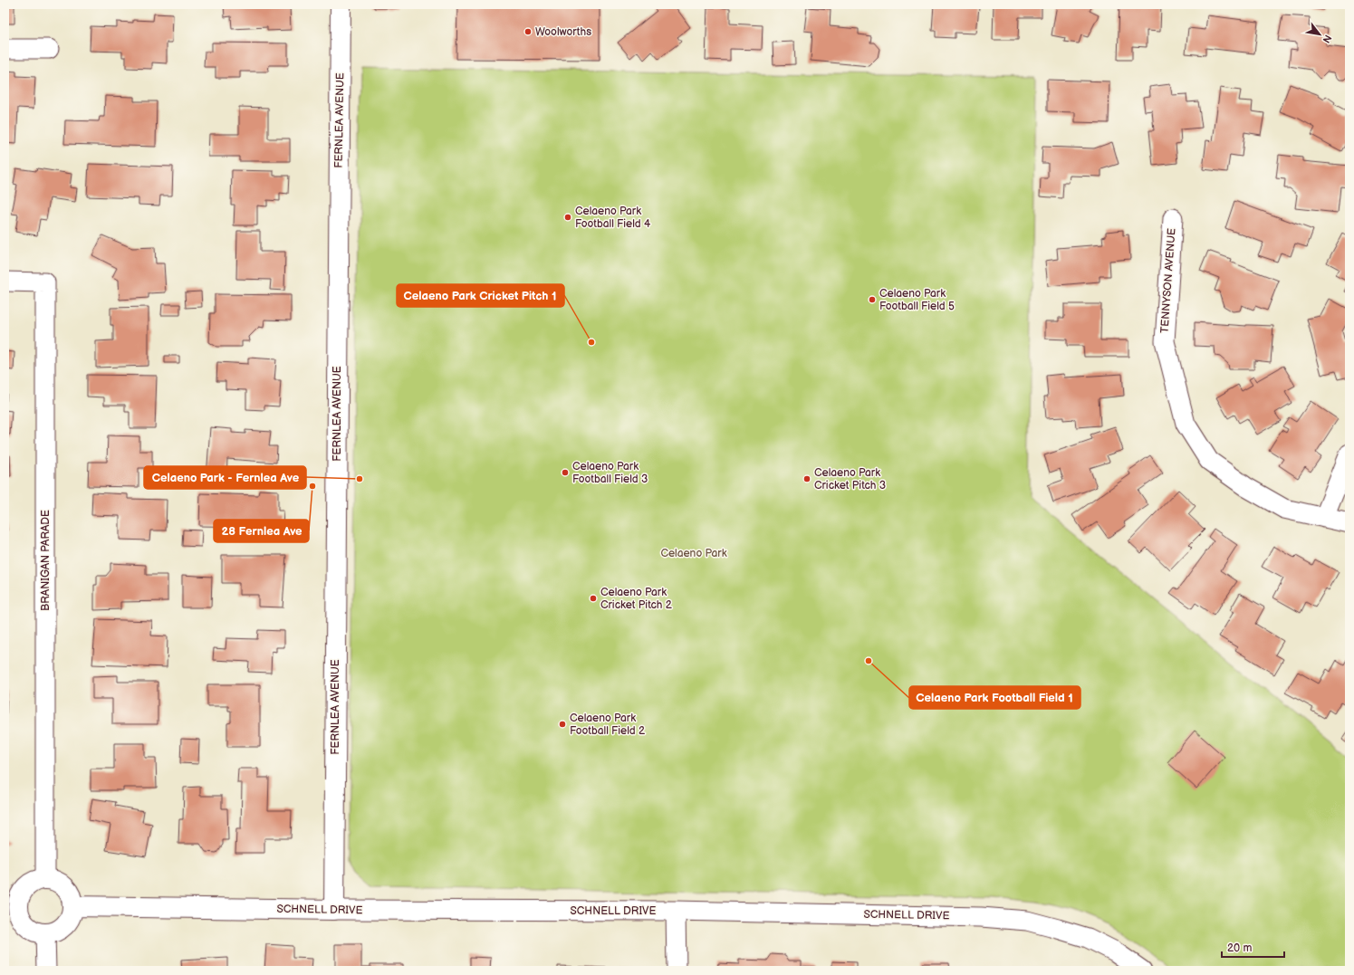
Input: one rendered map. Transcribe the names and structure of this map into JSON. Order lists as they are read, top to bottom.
{
  "streets": {
    "street": [
      "FERNLEA AVENUE",
      "TENNYSON AVENUE",
      "BRANIGAN PARADE",
      "SCHNELL DRIVE"
    ]
  },
  "crossings": [
    ["FERNLEA AVENUE", "SCHNELL DRIVE"],
    ["BRANIGAN PARADE", "SCHNELL DRIVE"]
  ],
  "parks": ["Celaeno Park"],
  "places": [
    "Woolworths",
    "Celaeno Park Football Field 4",
    "Celaeno Park Football Field 5",
    "Celaeno Park Cricket Pitch 1",
    "Celaeno Park Football Field 3",
    "Celaeno Park - Fernlea Ave",
    "Celaeno Park Cricket Pitch 3",
    "28 Fernlea Ave",
    "Celaeno Park Cricket Pitch 2",
    "Celaeno Park Football Field 1",
    "Celaeno Park Football Field 2"
  ],
  "scale_bar": "20 m",
  "north": "bottom right"
}
